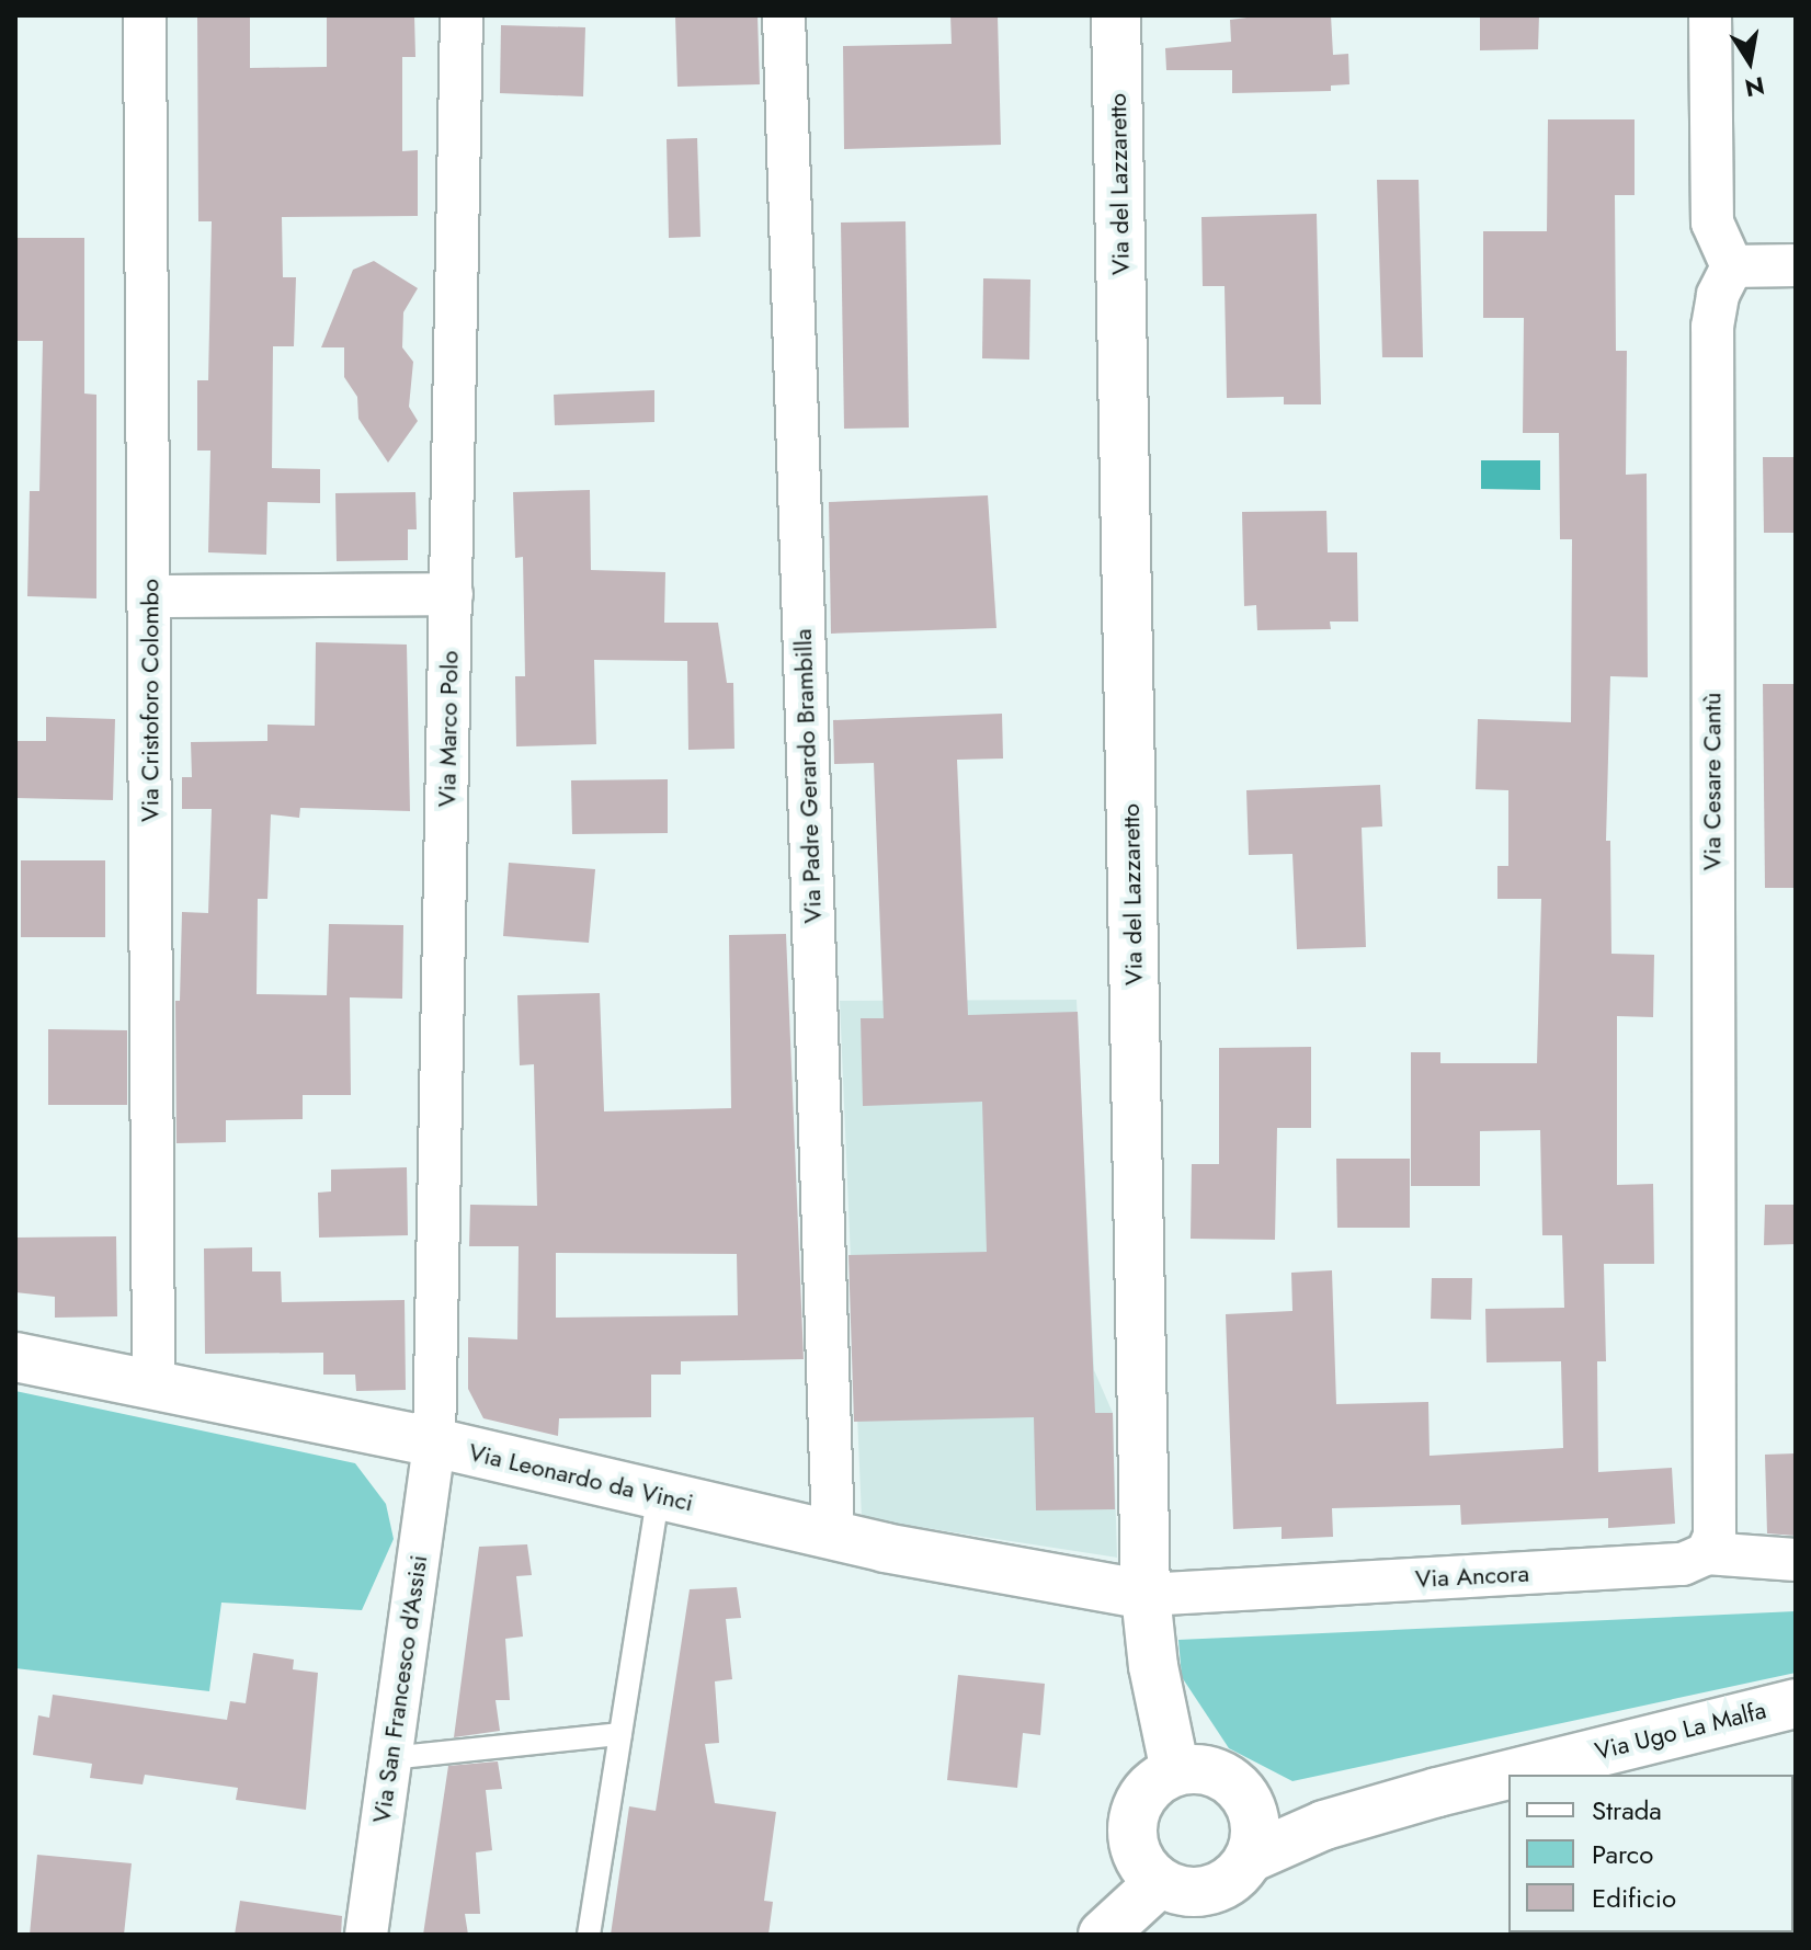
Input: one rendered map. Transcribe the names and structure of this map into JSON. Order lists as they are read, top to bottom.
{
  "streets": {
    "street": [
      "Via del Lazzaretto",
      "Via Cristoforo Colombo",
      "Via Marco Polo",
      "Via Padre Gerardo Brambilla",
      "Via Cesare Cantù",
      "Via Leonardo da Vinci",
      "Via Ancora",
      "Via San Francesco d'Assisi",
      "Via Ugo La Malfa"
    ]
  },
  "crossings": [
    ["Via del Lazzaretto", "Via Leonardo da Vinci"],
    ["Via del Lazzaretto", "Via Ancora"],
    ["Via del Lazzaretto", "Via Ugo La Malfa"],
    ["Via Cristoforo Colombo", "Via Leonardo da Vinci"],
    ["Via Marco Polo", "Via Leonardo da Vinci"],
    ["Via Marco Polo", "Via San Francesco d'Assisi"],
    ["Via Padre Gerardo Brambilla", "Via Leonardo da Vinci"],
    ["Via Cesare Cantù", "Via Ancora"],
    ["Via Leonardo da Vinci", "Via Ancora"],
    ["Via Leonardo da Vinci", "Via San Francesco d'Assisi"]
  ],
  "legend": ["Strada", "Parco", "Edificio"],
  "north": "bottom"
}
